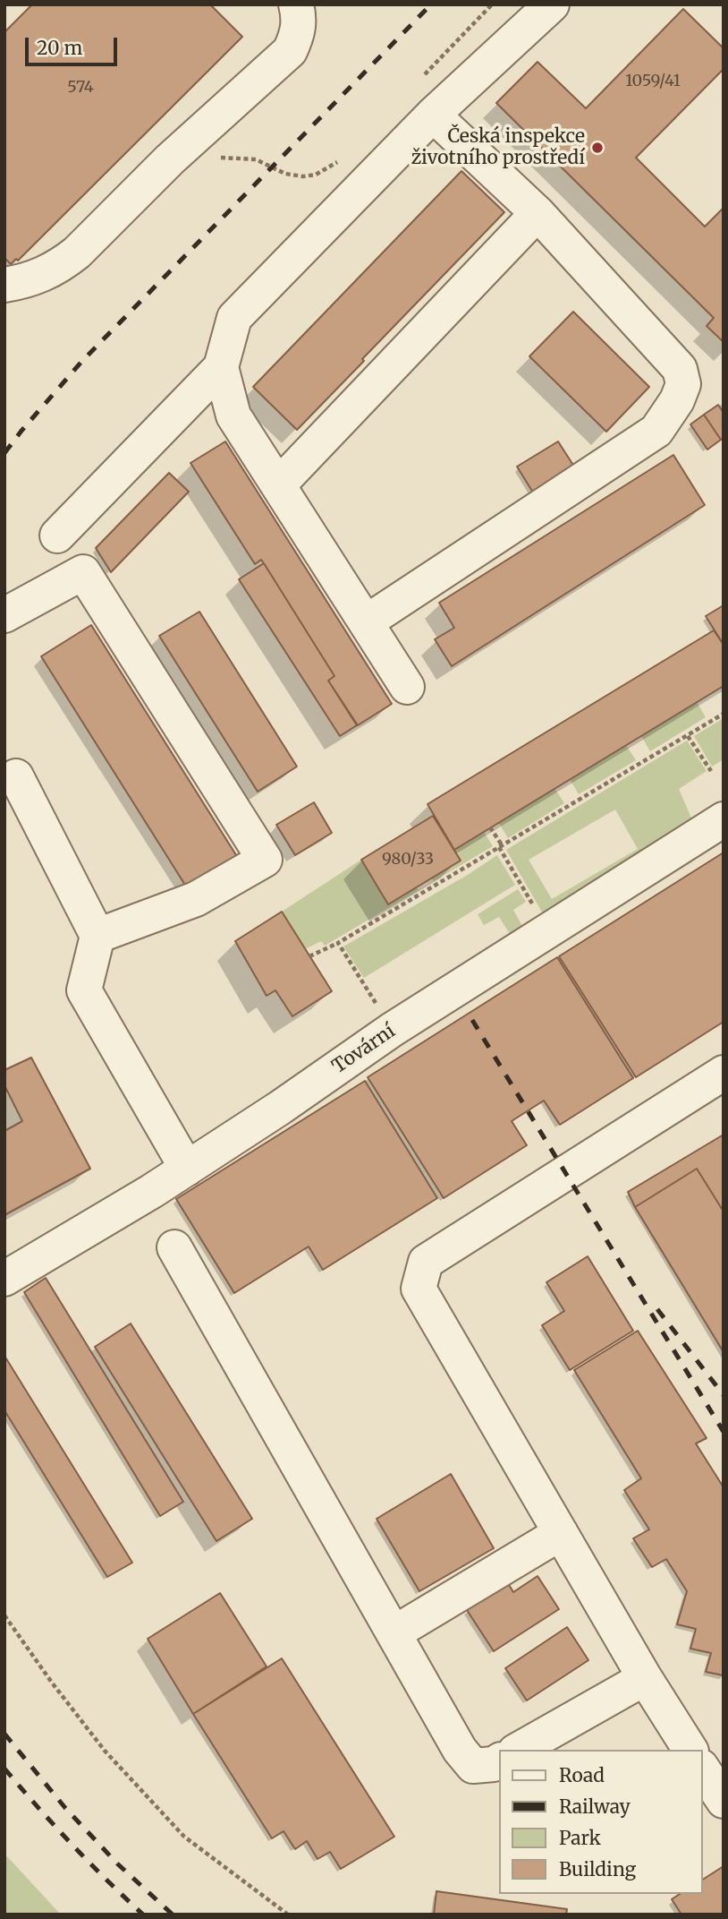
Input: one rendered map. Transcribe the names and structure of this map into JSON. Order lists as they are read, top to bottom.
{
  "streets": {
    "street": ["Tovární"]
  },
  "places": ["Česká inspekce životního prostředí"],
  "house_numbers": ["1059/41", "574", "980/33"],
  "legend": [
    "Road",
    "Railway",
    "Park",
    "Building"
  ],
  "scale_bar": "20 m"
}
